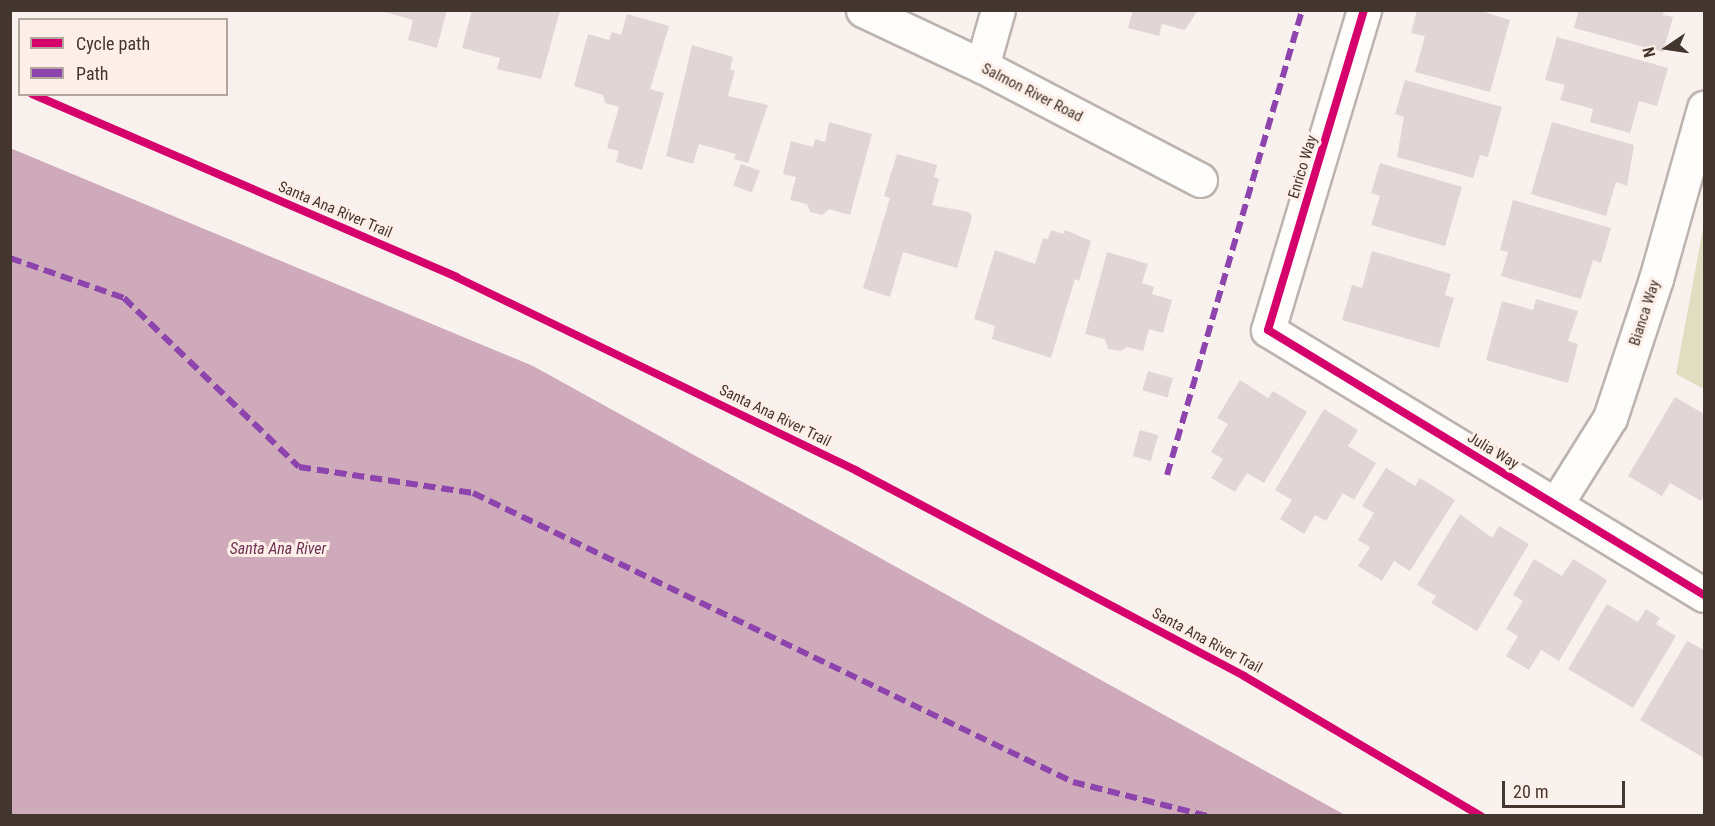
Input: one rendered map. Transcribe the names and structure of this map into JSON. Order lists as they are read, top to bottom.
{
  "streets": {
    "street": [
      "Salmon River Road",
      "Enrico Way",
      "Bianca Way",
      "Julia Way"
    ],
    "cycle path": ["Santa Ana River Trail"]
  },
  "crossings": [
    ["Enrico Way", "Julia Way"],
    ["Bianca Way", "Julia Way"]
  ],
  "water": ["Santa Ana River"],
  "legend": ["Cycle path", "Path"],
  "scale_bar": "20 m",
  "north": "left"
}
